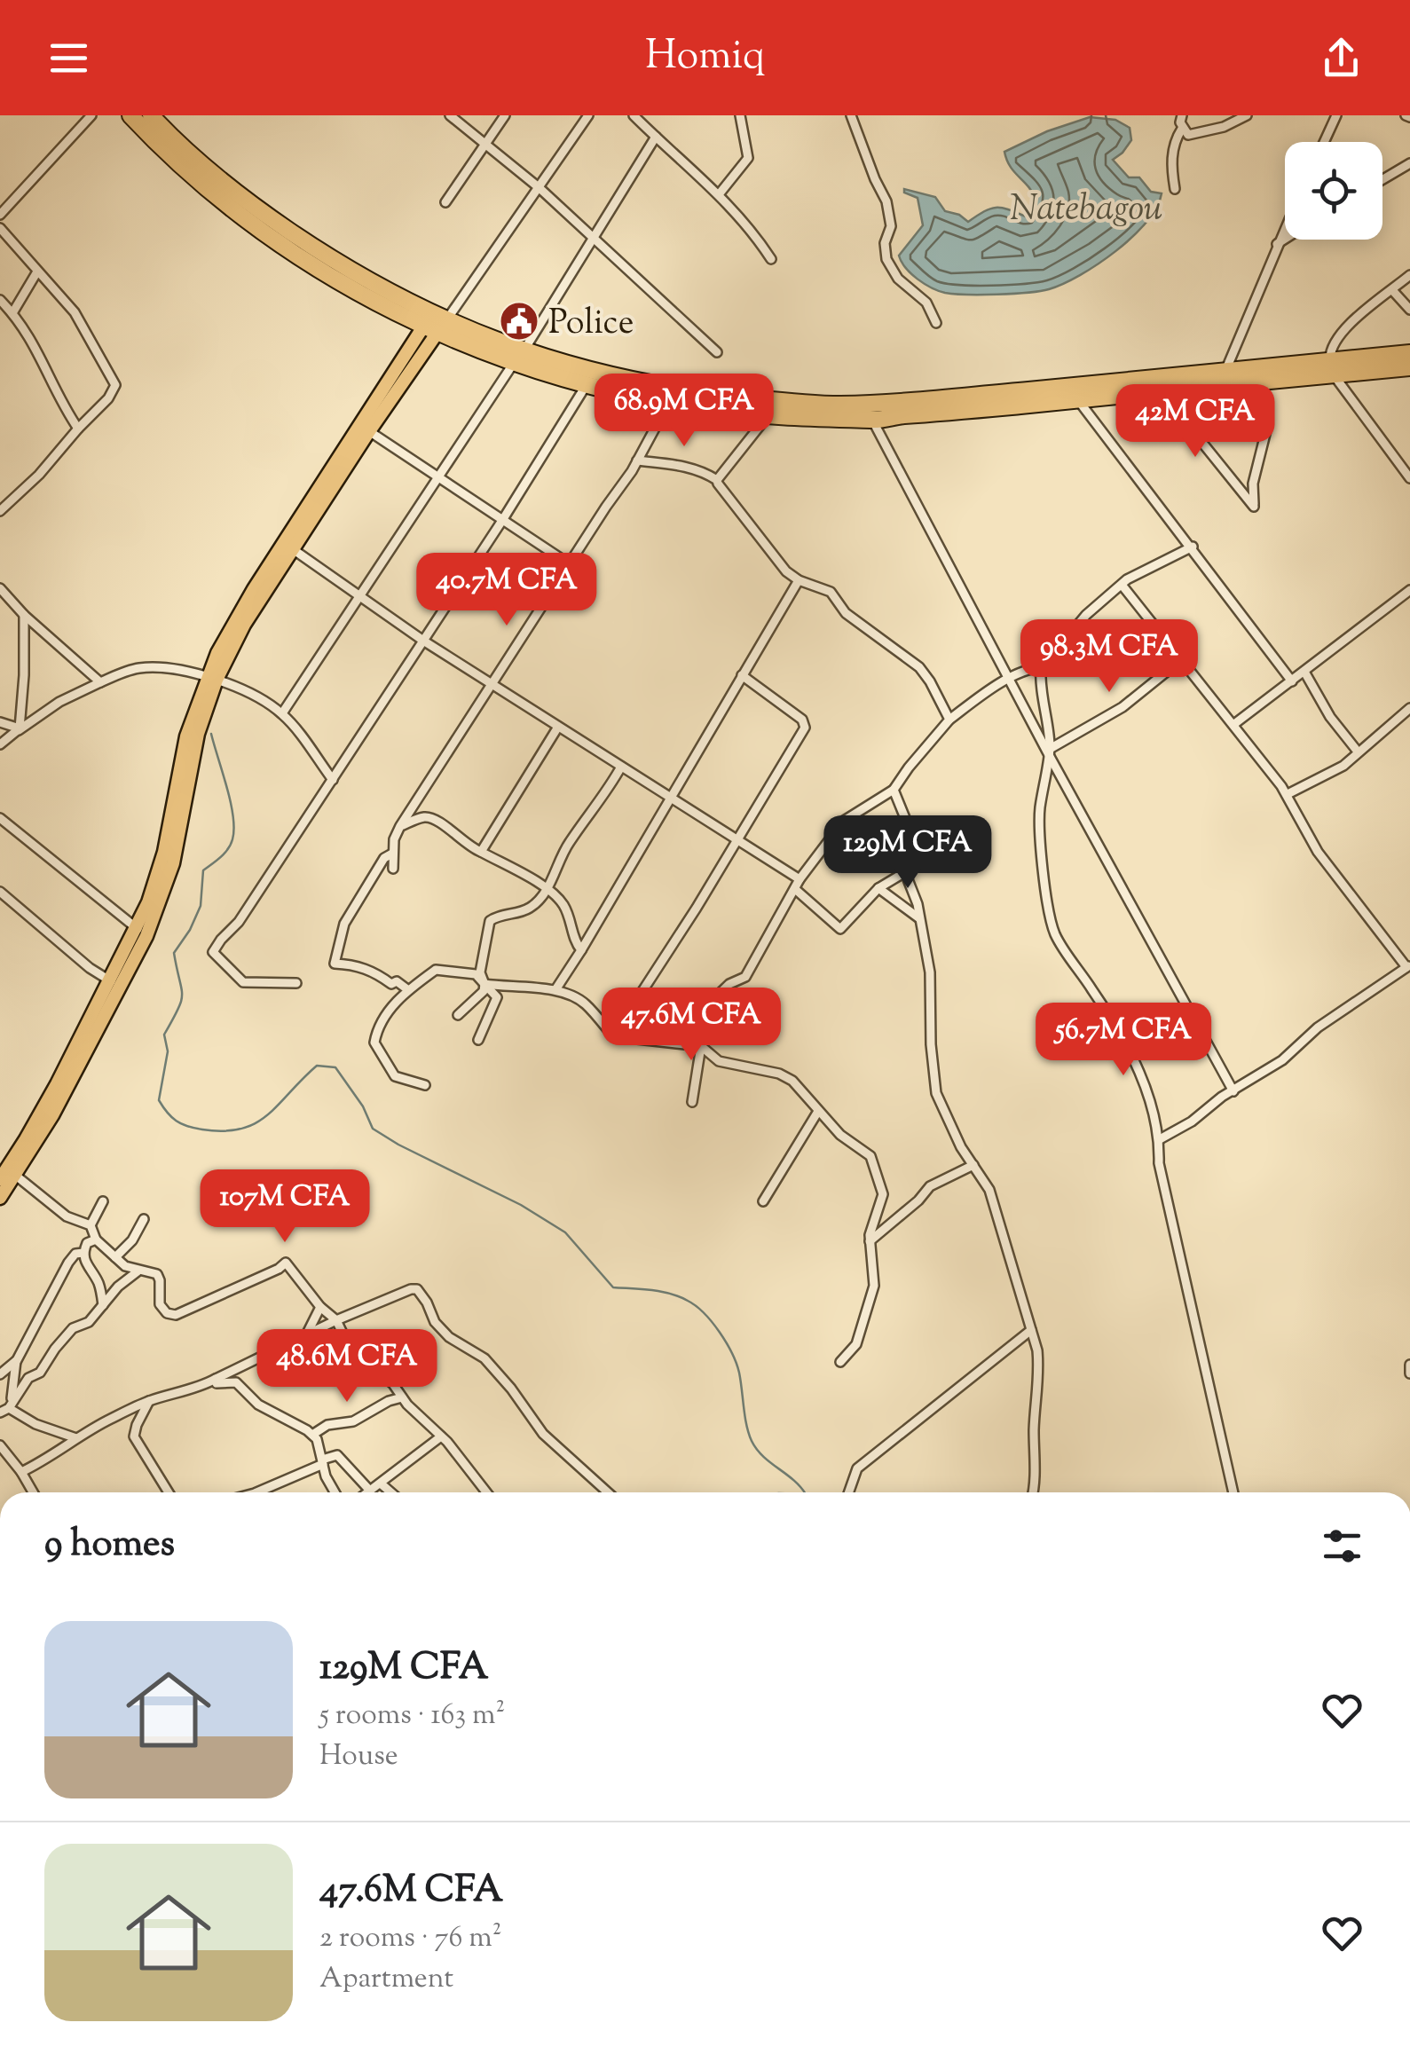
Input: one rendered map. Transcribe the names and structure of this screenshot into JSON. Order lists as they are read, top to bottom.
{
  "water": ["Natebagou"],
  "places": {
    "public building": ["Police"]
  },
  "page": {
    "header": "Homiq",
    "price": [
      "68.9M CFA",
      "42M CFA",
      "40.7M CFA",
      "98.3M CFA",
      "129M CFA",
      "47.6M CFA",
      "56.7M CFA",
      "107M CFA",
      "48.6M CFA"
    ],
    "heading": "9 homes",
    "list": [
      {
        "name": "129M CFA",
        "note": "5 rooms · 163 m² · House"
      },
      {
        "name": "47.6M CFA",
        "note": "2 rooms · 76 m² · Apartment"
      }
    ]
  }
}
